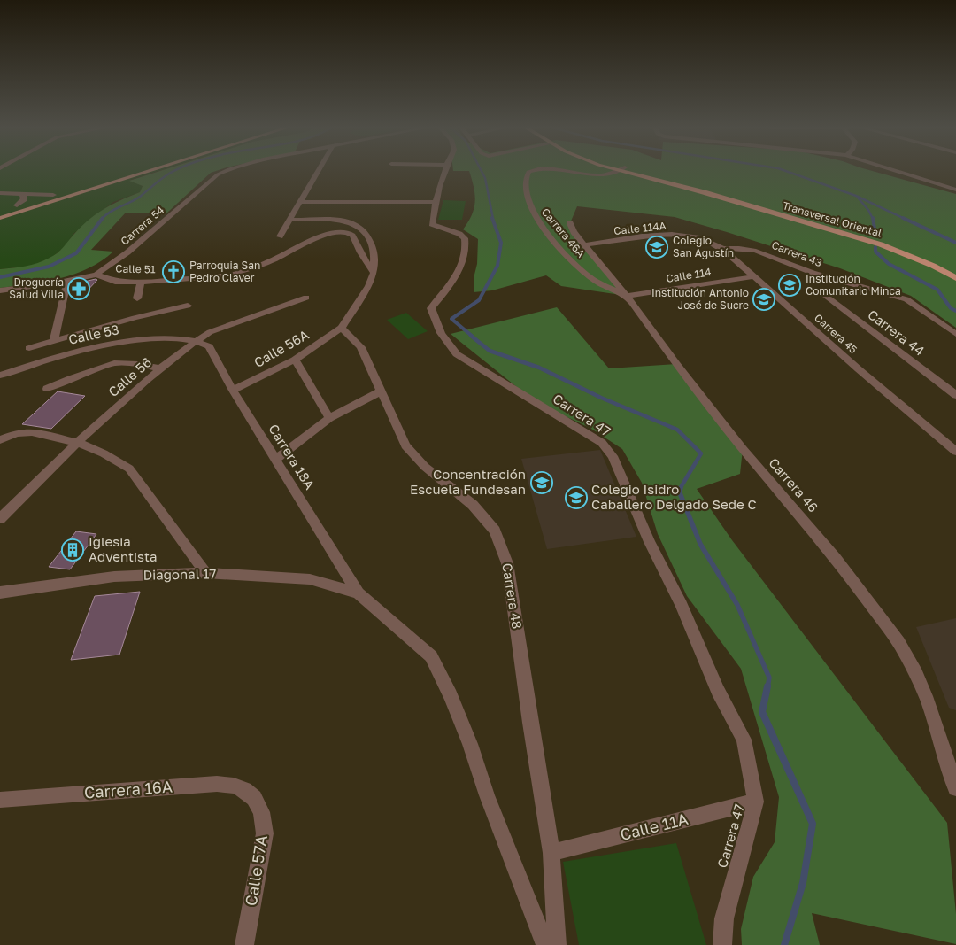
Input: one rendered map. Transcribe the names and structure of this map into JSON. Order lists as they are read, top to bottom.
{
  "streets": {
    "main road": ["Transversal Oriental"],
    "street": [
      "Carrera 54",
      "Calle 114A",
      "Carrera 46A",
      "Carrera 43",
      "Calle 51",
      "Calle 114",
      "Carrera 44",
      "Carrera 45",
      "Calle 53",
      "Calle 56A",
      "Calle 56",
      "Carrera 47",
      "Carrera 18A",
      "Carrera 46",
      "Diagonal 17",
      "Carrera 48",
      "Carrera 16A",
      "Calle 11A",
      "Calle 57A"
    ]
  },
  "crossings": [
    ["Carrera 54", "Calle 51"],
    ["Calle 114A", "Carrera 45"],
    ["Calle 114A", "Carrera 46"],
    ["Carrera 46A", "Calle 114"],
    ["Carrera 46A", "Carrera 46"],
    ["Carrera 43", "Carrera 45"],
    ["Calle 114", "Carrera 45"],
    ["Calle 114", "Carrera 46"],
    ["Calle 53", "Calle 56"],
    ["Calle 53", "Carrera 18A"],
    ["Calle 56A", "Carrera 18A"],
    ["Calle 56A", "Carrera 48"],
    ["Calle 56", "Carrera 18A"],
    ["Carrera 47", "Calle 11A"],
    ["Carrera 18A", "Diagonal 17"],
    ["Carrera 48", "Calle 11A"],
    ["Carrera 16A", "Calle 57A"]
  ],
  "places": {
    "school or university": [
      "Colegio San Agustín",
      "Institución Comunitario Minca",
      "Institución Antonio José de Sucre",
      "Concentración Escuela Fundesan",
      "Colegio Isidro Caballero Delgado Sede C"
    ],
    "church": ["Parroquia San Pedro Claver"],
    "pharmacy": ["Droguería Salud Villa"],
    "building": ["Iglesia Adventista"]
  }
}
